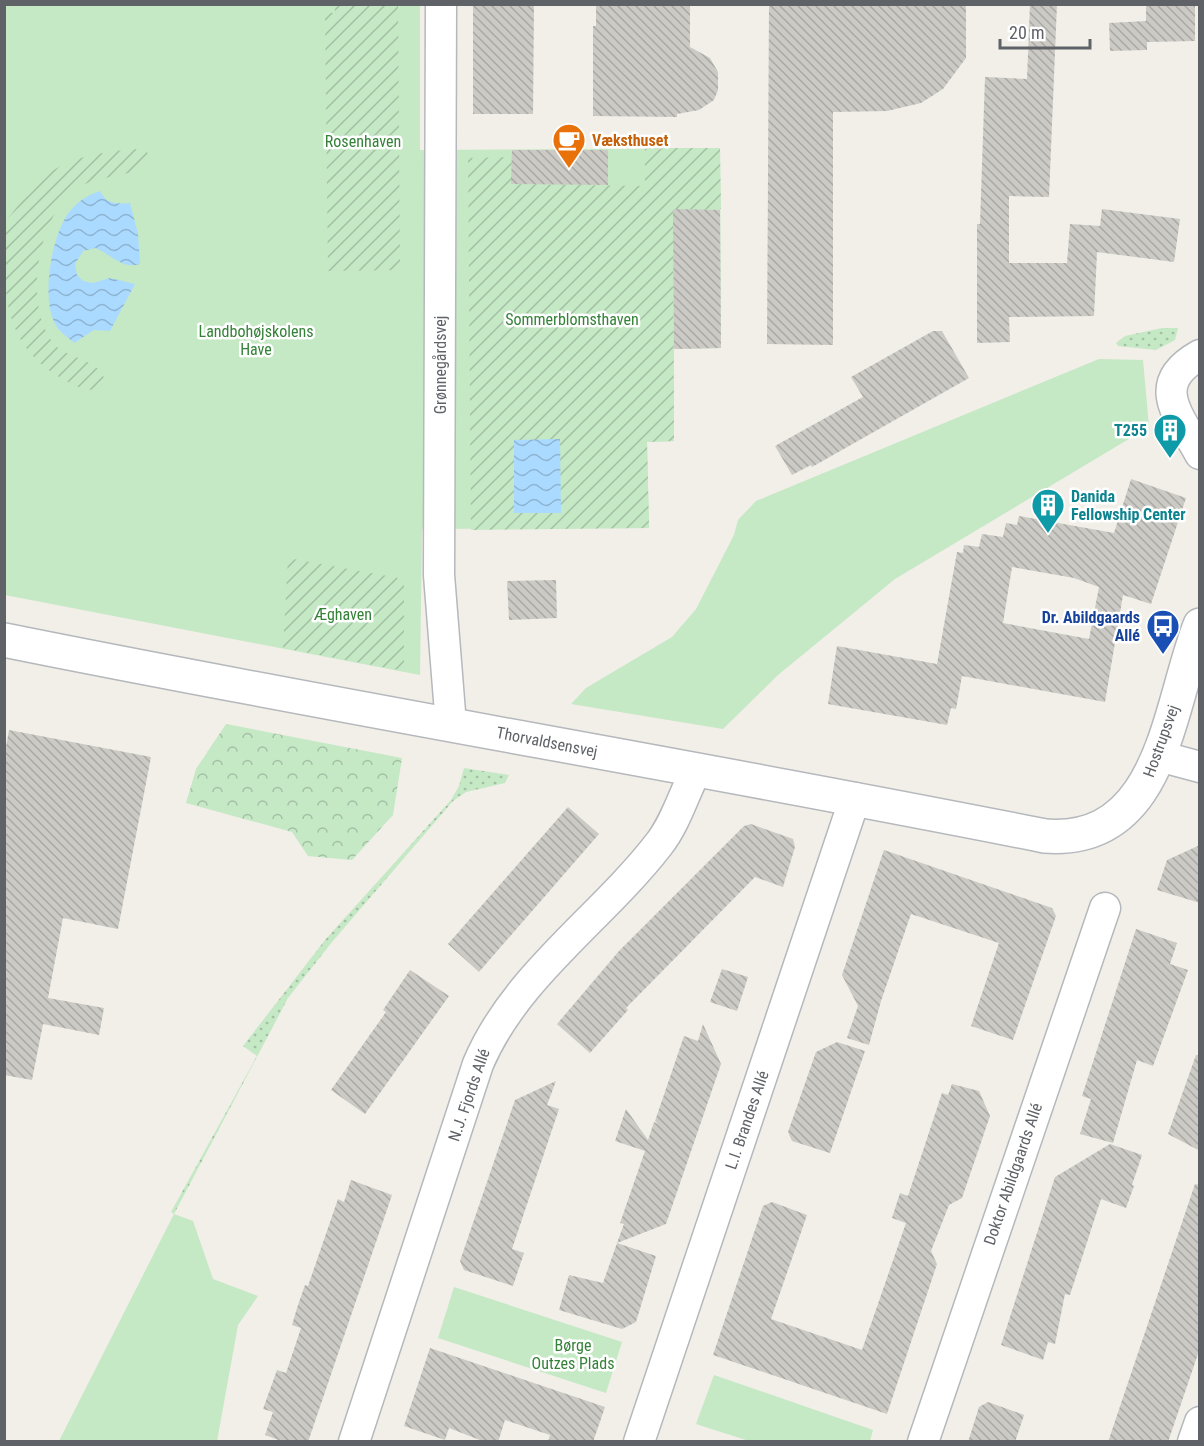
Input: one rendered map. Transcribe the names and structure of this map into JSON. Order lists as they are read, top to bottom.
{
  "streets": {
    "street": [
      "Grønnegårdsvej",
      "Hostrupsvej",
      "Thorvaldsensvej",
      "N.J. Fjords Allé",
      "L.I. Brandes Allé",
      "Doktor Abildgaards Allé"
    ]
  },
  "crossings": [
    ["Grønnegårdsvej", "Thorvaldsensvej"],
    ["Hostrupsvej", "Thorvaldsensvej"],
    ["Thorvaldsensvej", "N.J. Fjords Allé"],
    ["Thorvaldsensvej", "L.I. Brandes Allé"]
  ],
  "parks": [
    "Rosenhaven",
    "Sommerblomsthaven",
    "Landbohøjskolens Have",
    "Æghaven",
    "Børge Outzes Plads"
  ],
  "places": {
    "cafe": ["Væksthuset"],
    "building": ["T255", "Danida Fellowship Center"],
    "bus stop": ["Dr. Abildgaards Allé"]
  },
  "scale_bar": "20 m"
}
